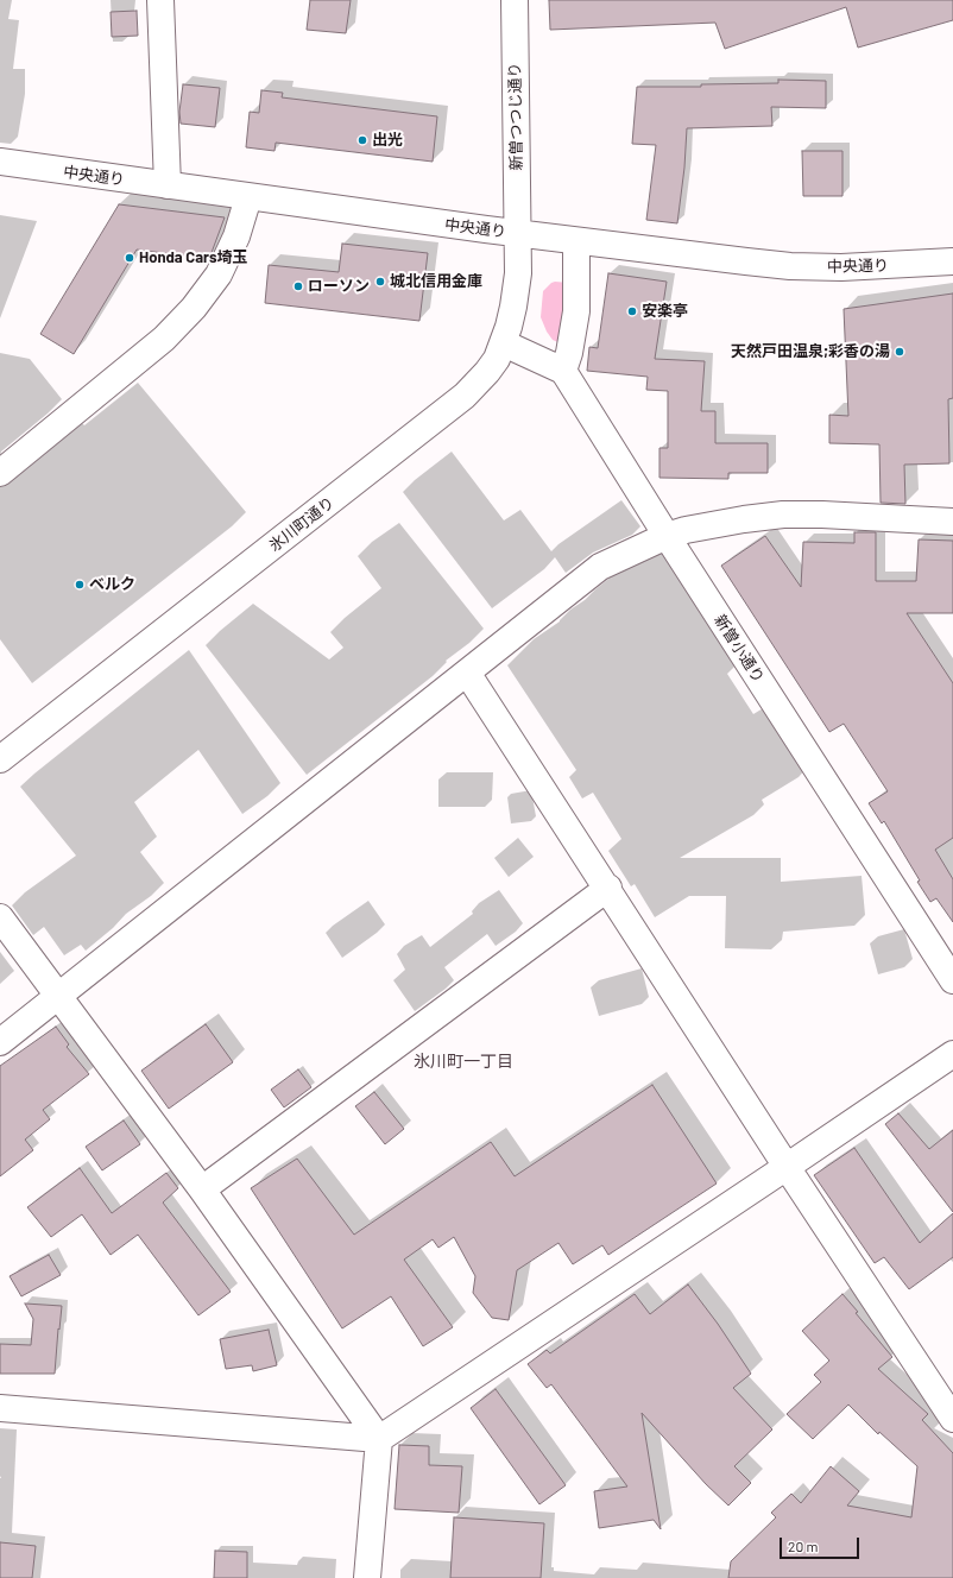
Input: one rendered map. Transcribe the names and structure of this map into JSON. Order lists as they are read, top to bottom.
{
  "streets": {
    "street": [
      "新曽つつじ通り",
      "中央通り",
      "氷川町通り",
      "新曽小通り"
    ]
  },
  "crossings": [
    ["新曽つつじ通り", "中央通り"],
    ["新曽つつじ通り", "氷川町通り"],
    ["中央通り", "氷川町通り"]
  ],
  "districts": ["氷川町一丁目"],
  "places": [
    "出光",
    "Honda Cars埼玉",
    "城北信用金庫",
    "ローソン",
    "安楽亭",
    "天然戸田温泉;彩香の湯",
    "ベルク"
  ],
  "scale_bar": "20 m"
}
